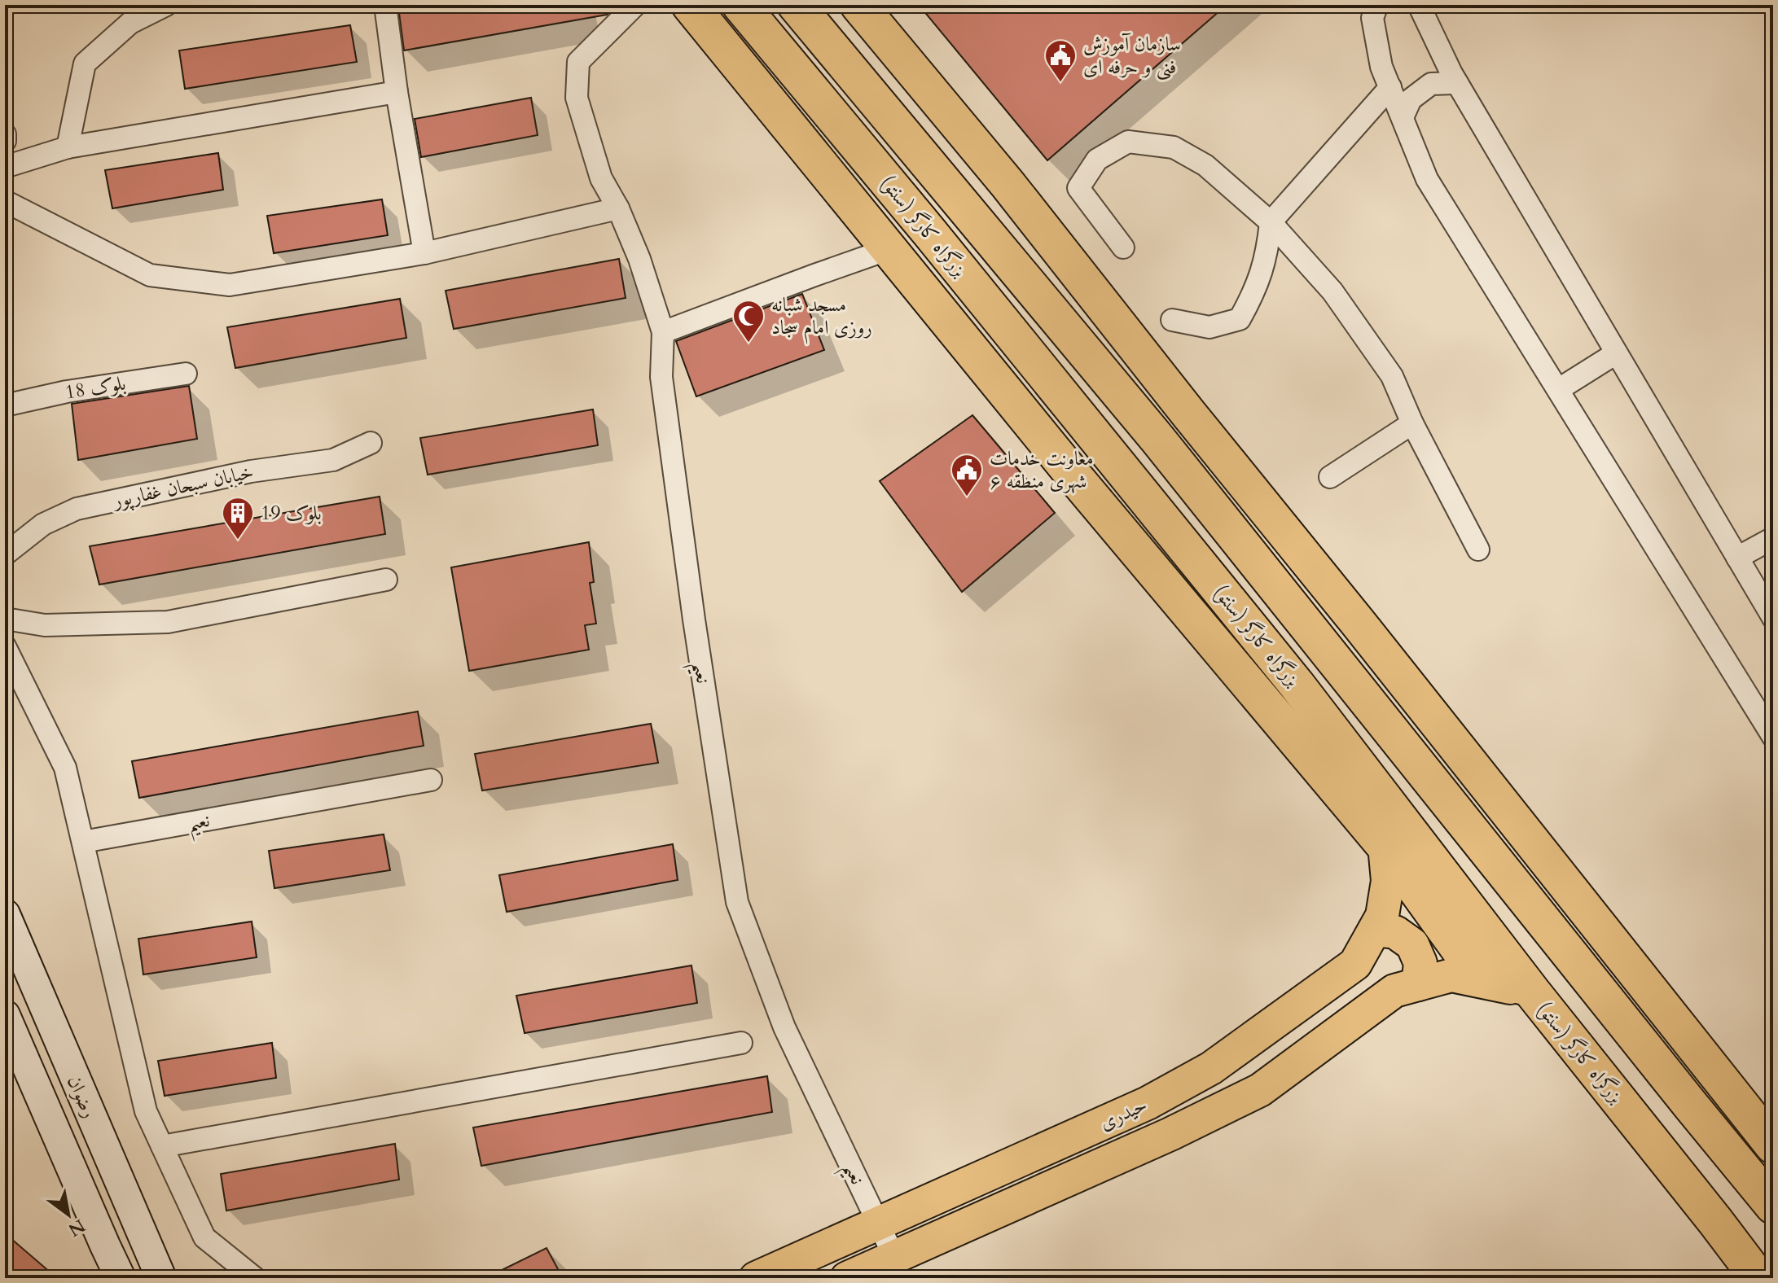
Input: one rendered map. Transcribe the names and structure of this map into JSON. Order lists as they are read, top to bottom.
{
  "streets": {
    "highway": ["بزرگراه کارگر (سنتو)"],
    "main road": ["رضوان", "حیدری"],
    "street": ["بلوک 18", "خیابان سبحان غفارپور", "نعیم"]
  },
  "crossings": [
    ["بزرگراه کارگر (سنتو)", "حیدری"],
    ["نعیم", "حیدری"]
  ],
  "places": {
    "public building": ["سازمان آموزش فنی و حرفه ای", "معاونت خدمات شهری منطقه ۶"],
    "mosque": ["مسجد شبانه روزی امام سجاد"],
    "building": ["بلوک 19"]
  },
  "north": "bottom right"
}
